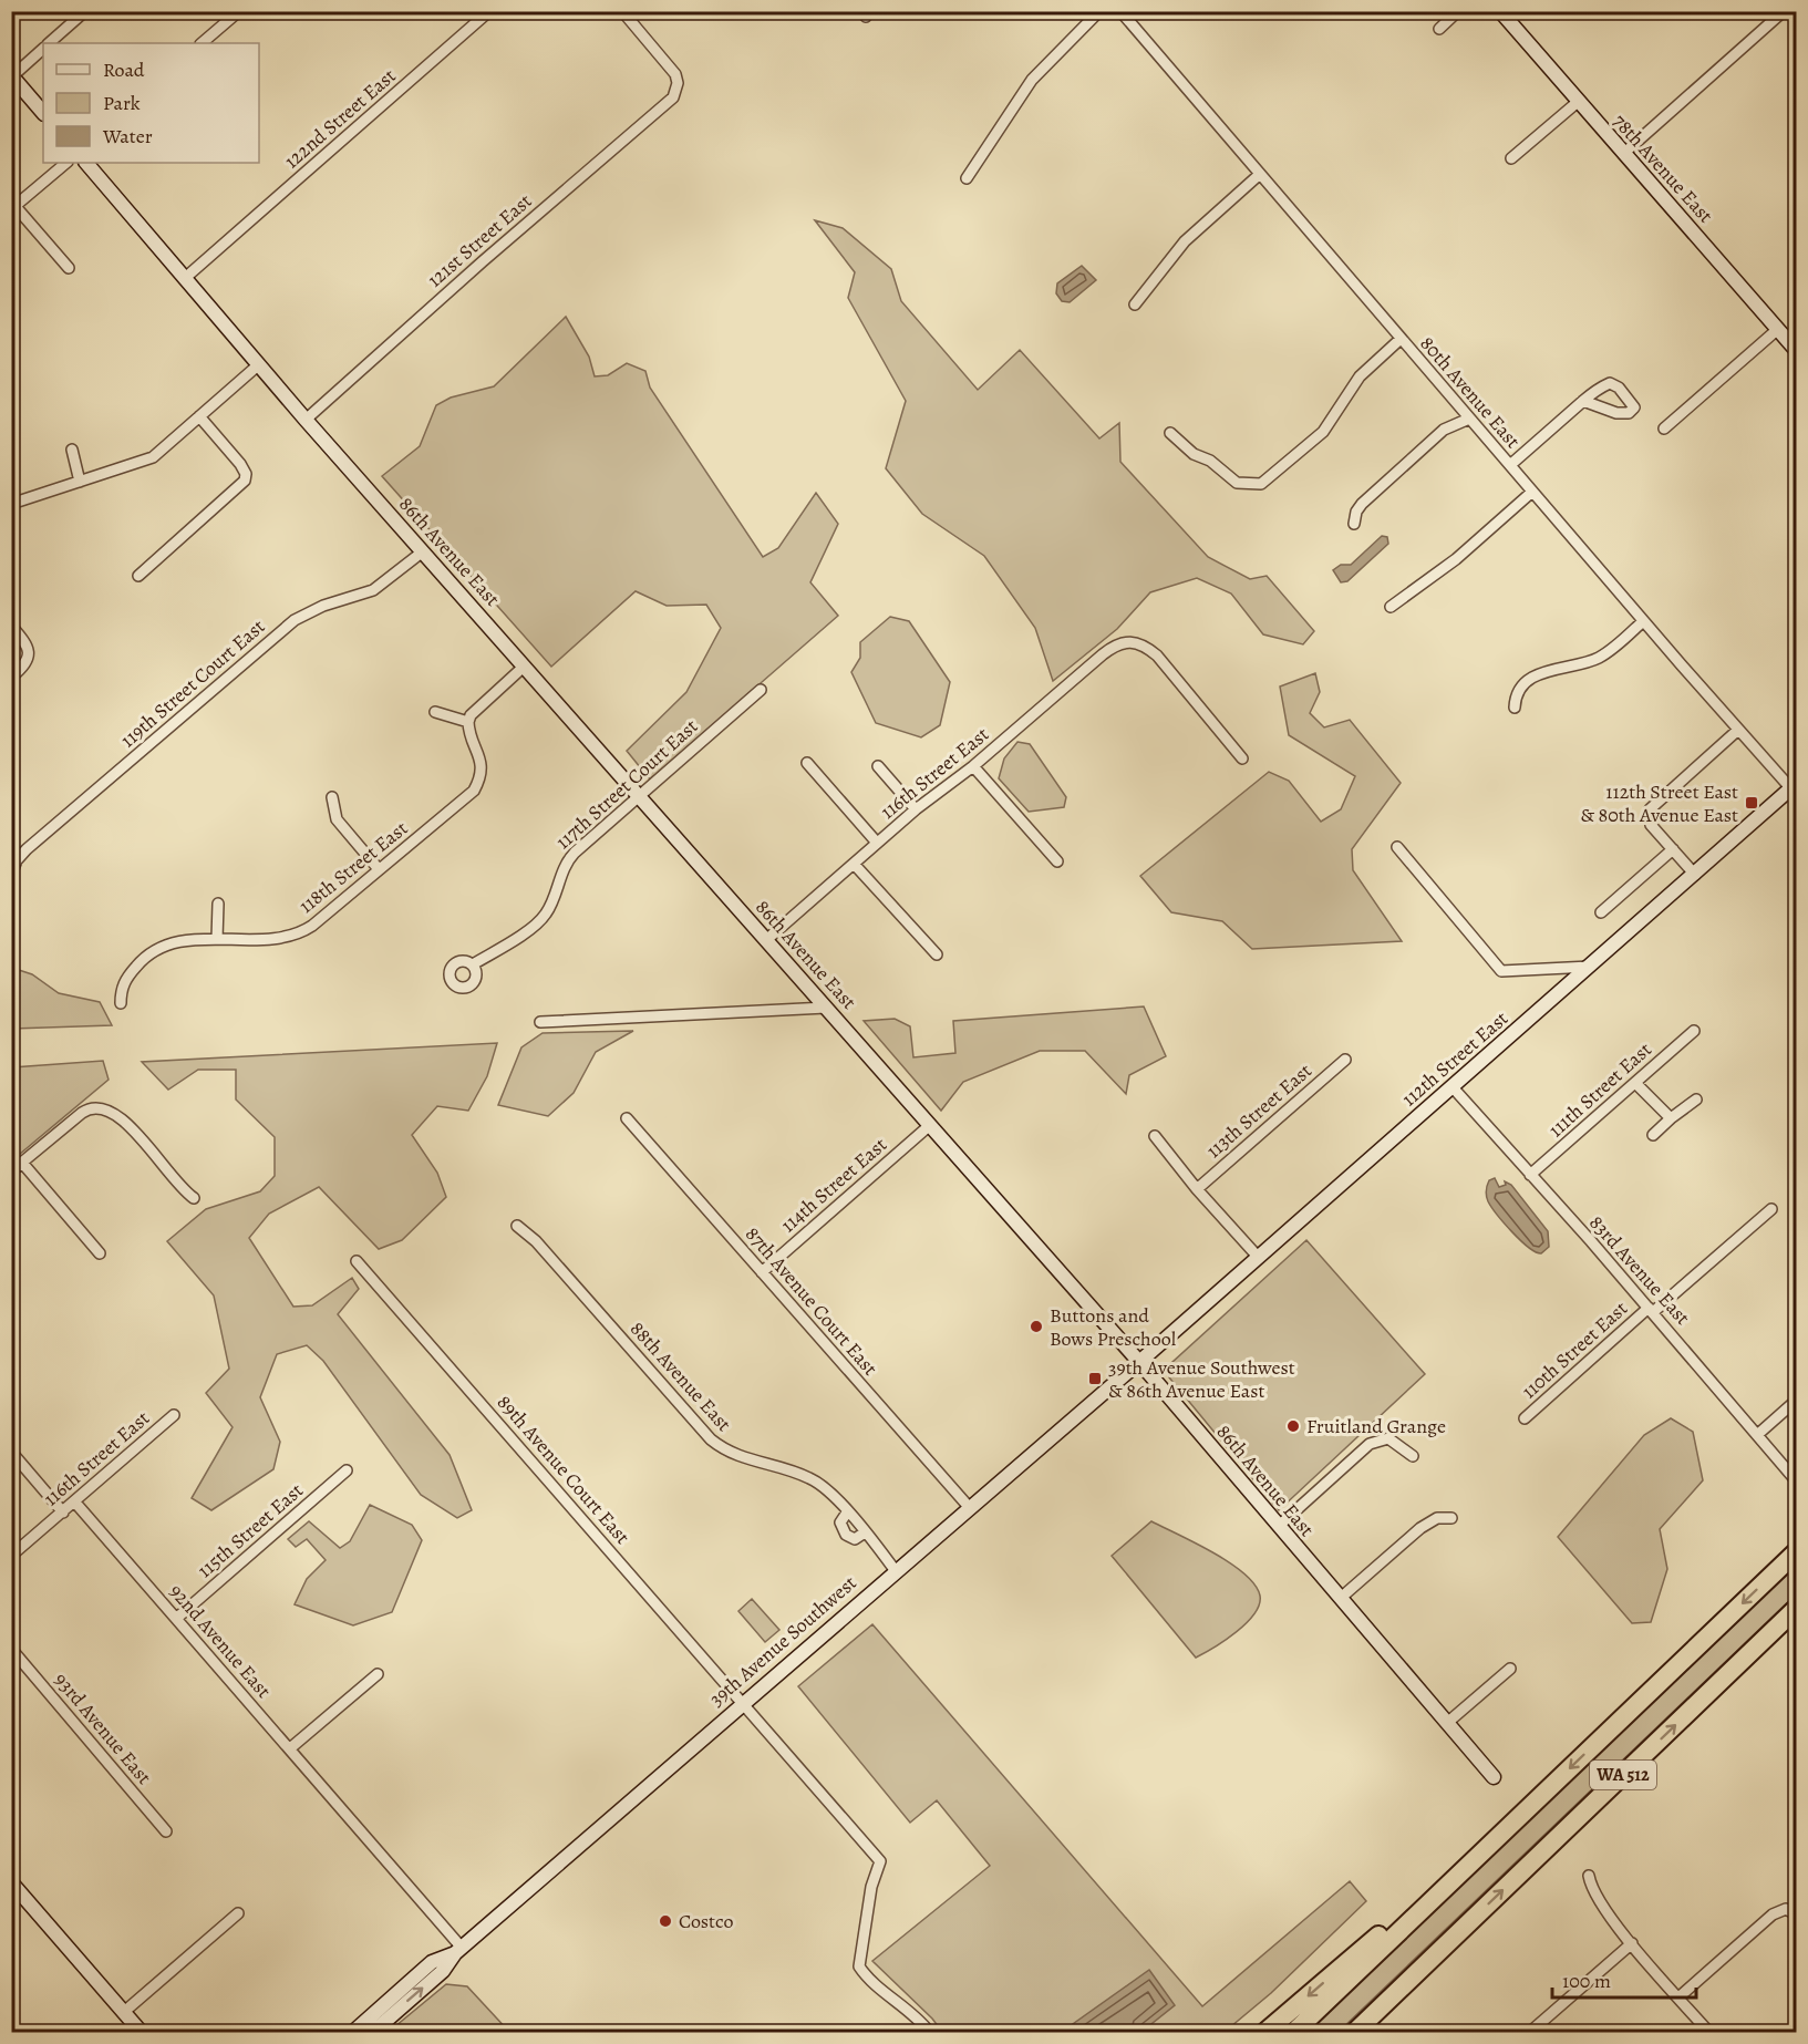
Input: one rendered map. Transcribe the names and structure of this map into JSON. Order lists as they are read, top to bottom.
{
  "streets": {
    "highway": ["WA 512"],
    "street": [
      "122nd Street East",
      "78th Avenue East",
      "121st Street East",
      "80th Avenue East",
      "86th Avenue East",
      "119th Street Court East",
      "116th Street East",
      "117th Street Court East",
      "118th Street East",
      "112th Street East",
      "111th Street East",
      "113th Street East",
      "114th Street East",
      "83rd Avenue East",
      "87th Avenue Court East",
      "110th Street East",
      "88th Avenue East",
      "89th Avenue Court East",
      "115th Street East",
      "92nd Avenue East",
      "39th Avenue Southwest",
      "93rd Avenue East"
    ]
  },
  "crossings": [
    ["122nd Street East", "86th Avenue East"],
    ["121st Street East", "86th Avenue East"],
    ["80th Avenue East", "112th Street East"],
    ["86th Avenue East", "119th Street Court East"],
    ["86th Avenue East", "116th Street East"],
    ["86th Avenue East", "117th Street Court East"],
    ["86th Avenue East", "112th Street East"],
    ["86th Avenue East", "114th Street East"],
    ["86th Avenue East", "39th Avenue Southwest"],
    ["116th Street East", "92nd Avenue East"],
    ["112th Street East", "83rd Avenue East"],
    ["112th Street East", "39th Avenue Southwest"],
    ["111th Street East", "83rd Avenue East"],
    ["114th Street East", "87th Avenue Court East"],
    ["83rd Avenue East", "110th Street East"],
    ["87th Avenue Court East", "39th Avenue Southwest"],
    ["88th Avenue East", "39th Avenue Southwest"],
    ["89th Avenue Court East", "39th Avenue Southwest"],
    ["115th Street East", "92nd Avenue East"],
    ["92nd Avenue East", "39th Avenue Southwest"]
  ],
  "places": {
    "transit": ["112th Street East & 80th Avenue East", "39th Avenue Southwest & 86th Avenue East"],
    "other": ["Buttons and Bows Preschool", "Fruitland Grange", "Costco"]
  },
  "legend": ["Road", "Park", "Water"],
  "scale_bar": "100 m"
}
